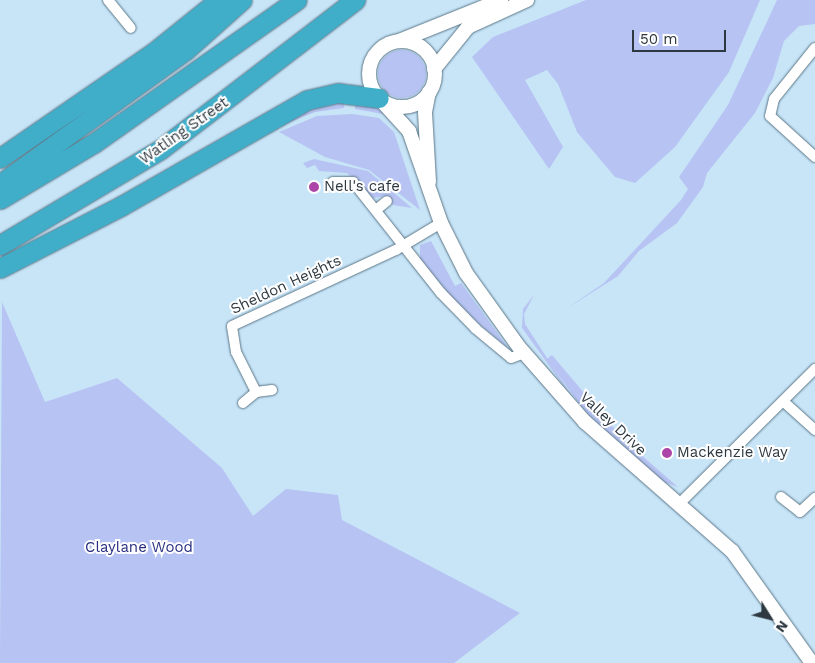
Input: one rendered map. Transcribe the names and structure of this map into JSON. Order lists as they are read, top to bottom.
{
  "streets": {
    "highway": ["Watling Street"],
    "street": ["Sheldon Heights", "Valley Drive"]
  },
  "parks": ["Claylane Wood"],
  "places": ["Nell's cafe", "Mackenzie Way"],
  "scale_bar": "50 m",
  "north": "bottom right"
}
